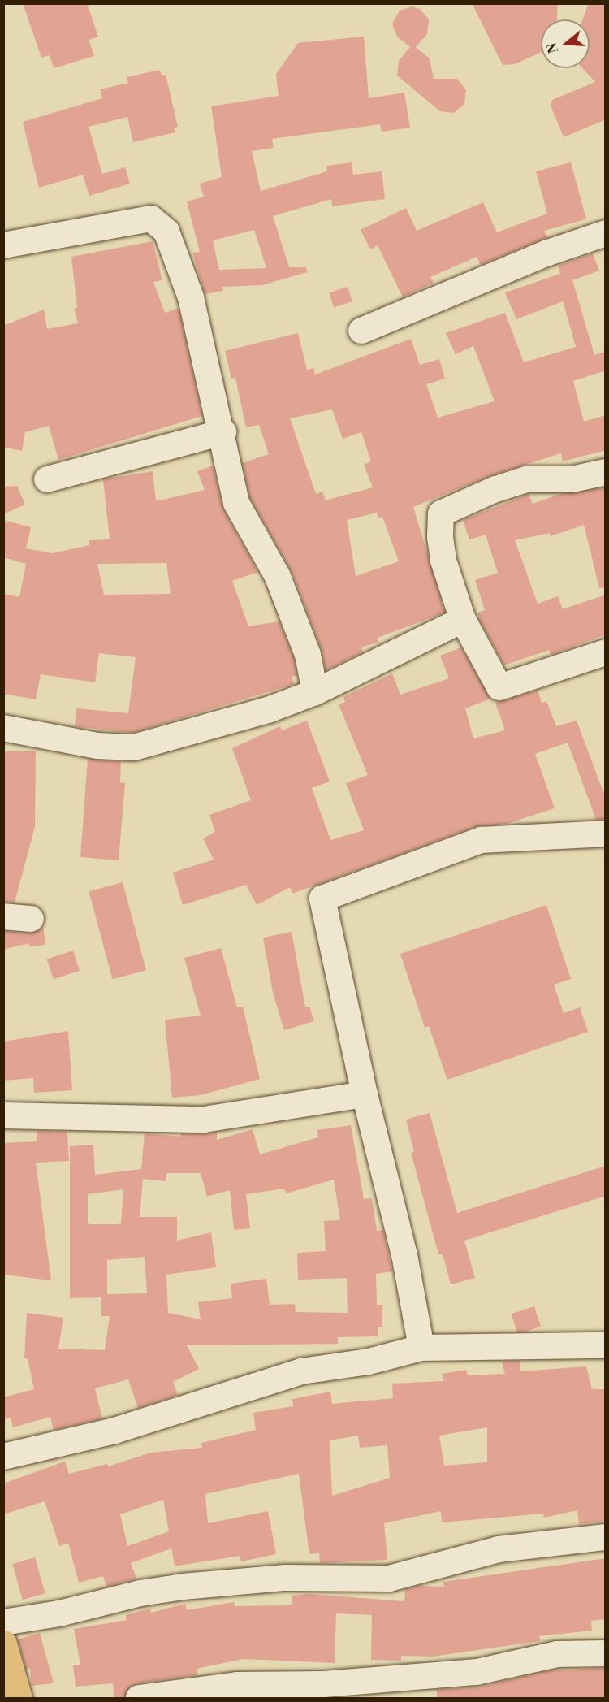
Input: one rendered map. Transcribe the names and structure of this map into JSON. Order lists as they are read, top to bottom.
{
  "north": "left"
}
